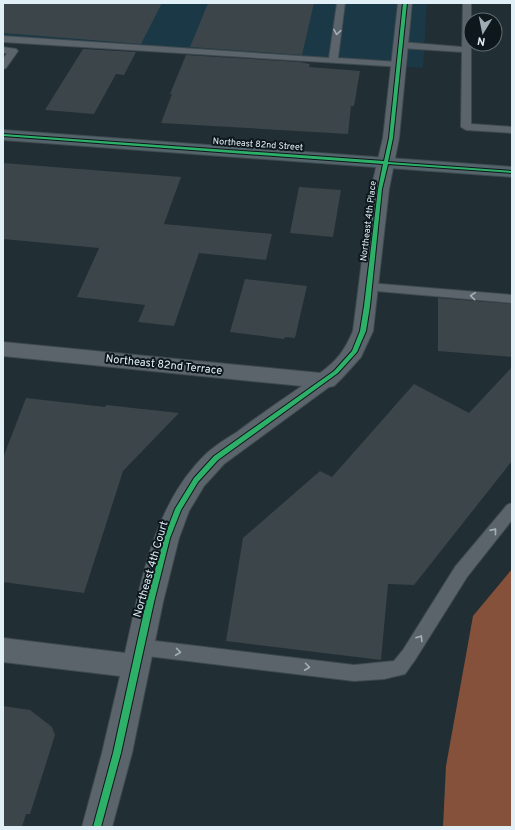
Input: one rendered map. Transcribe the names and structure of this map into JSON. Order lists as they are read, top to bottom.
{
  "streets": {
    "main road": ["Northeast 82nd Street"],
    "street": ["Northeast 4th Place", "Northeast 82nd Terrace", "Northeast 4th Court"]
  },
  "crossings": [
    ["Northeast 82nd Street", "Northeast 4th Place"],
    ["Northeast 4th Place", "Northeast 82nd Terrace"],
    ["Northeast 4th Place", "Northeast 4th Court"],
    ["Northeast 82nd Terrace", "Northeast 4th Court"]
  ],
  "north": "bottom"
}
